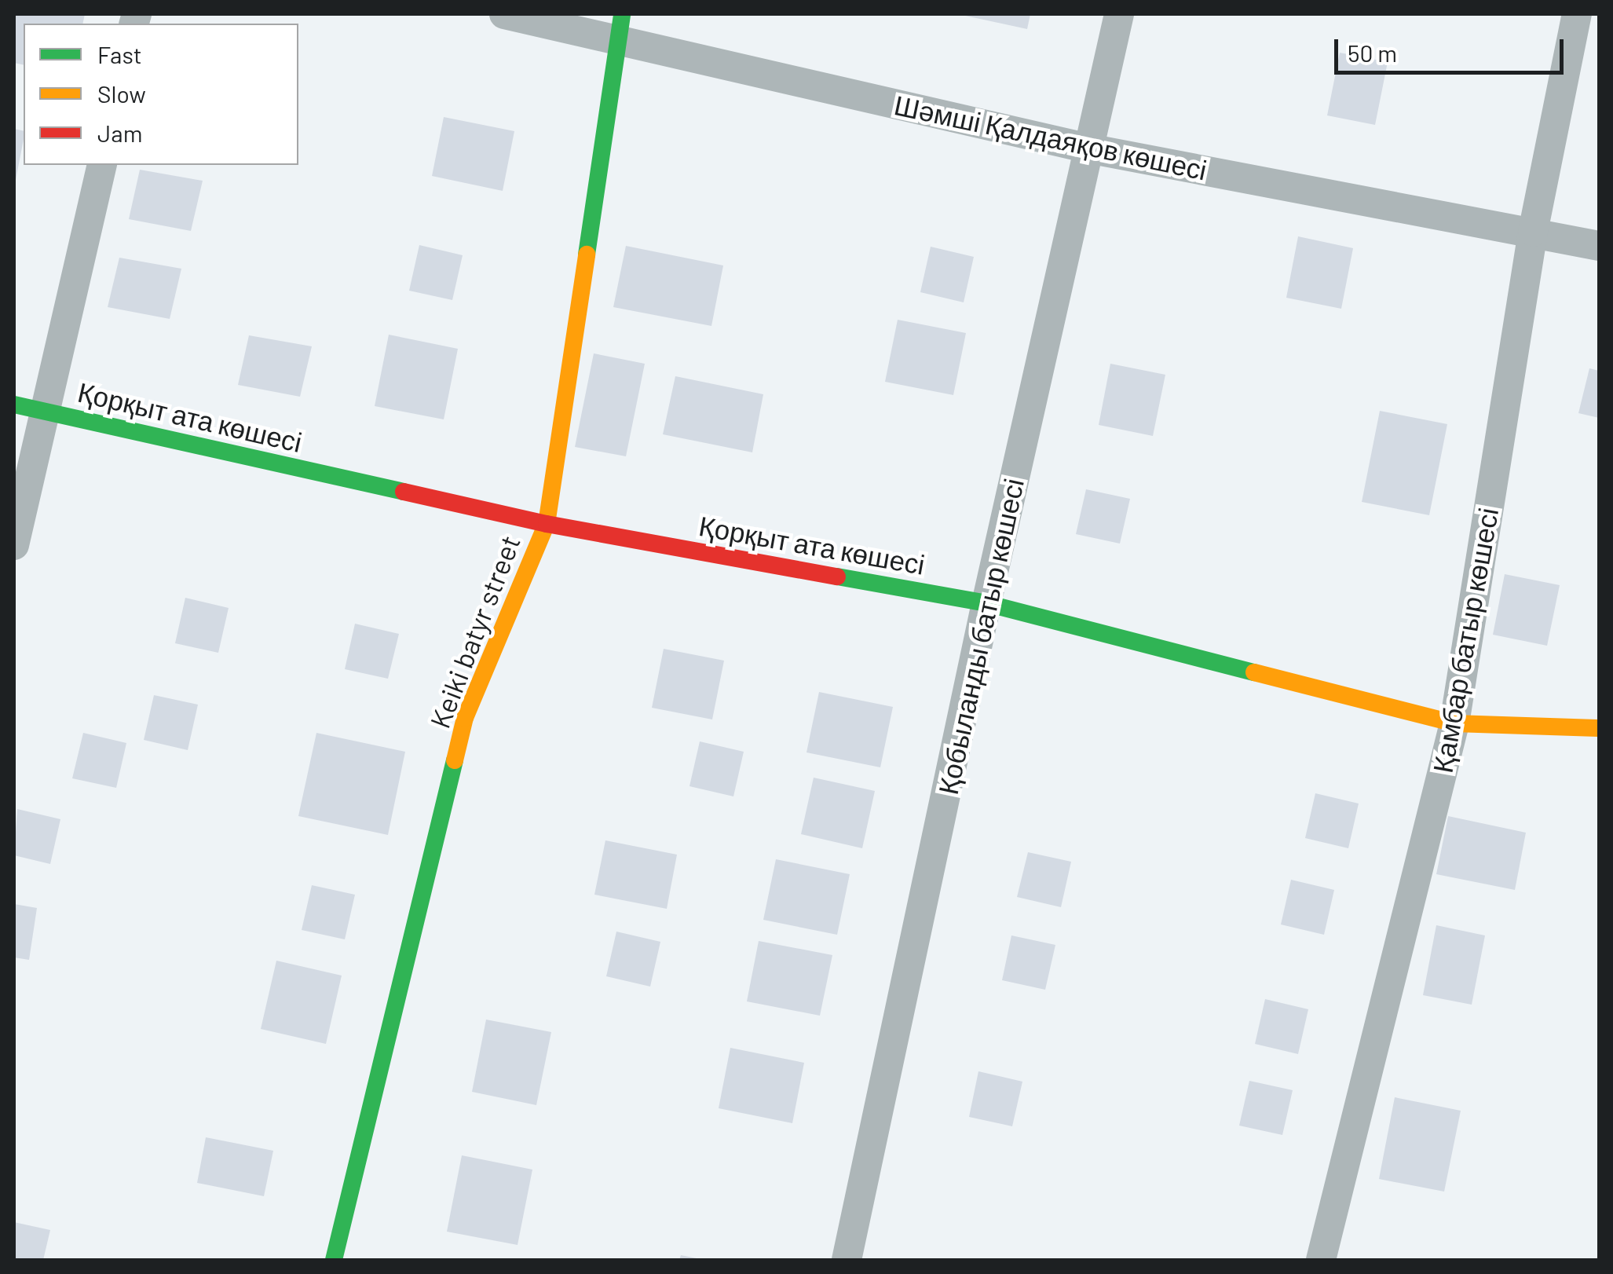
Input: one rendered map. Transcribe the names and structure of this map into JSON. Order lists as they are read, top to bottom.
{
  "streets": {
    "street": [
      "Шәмші Қалдаяқов көшесі",
      "Қорқыт ата көшесі",
      "Keiki batyr street",
      "Қобыланды батыр көшесі",
      "Қамбар батыр көшесі"
    ]
  },
  "crossings": [
    ["Шәмші Қалдаяқов көшесі", "Keiki batyr street"],
    ["Шәмші Қалдаяқов көшесі", "Қобыланды батыр көшесі"],
    ["Шәмші Қалдаяқов көшесі", "Қамбар батыр көшесі"],
    ["Қорқыт ата көшесі", "Keiki batyr street"],
    ["Қорқыт ата көшесі", "Қобыланды батыр көшесі"],
    ["Қорқыт ата көшесі", "Қамбар батыр көшесі"]
  ],
  "legend": ["Fast", "Slow", "Jam"],
  "scale_bar": "50 m"
}
